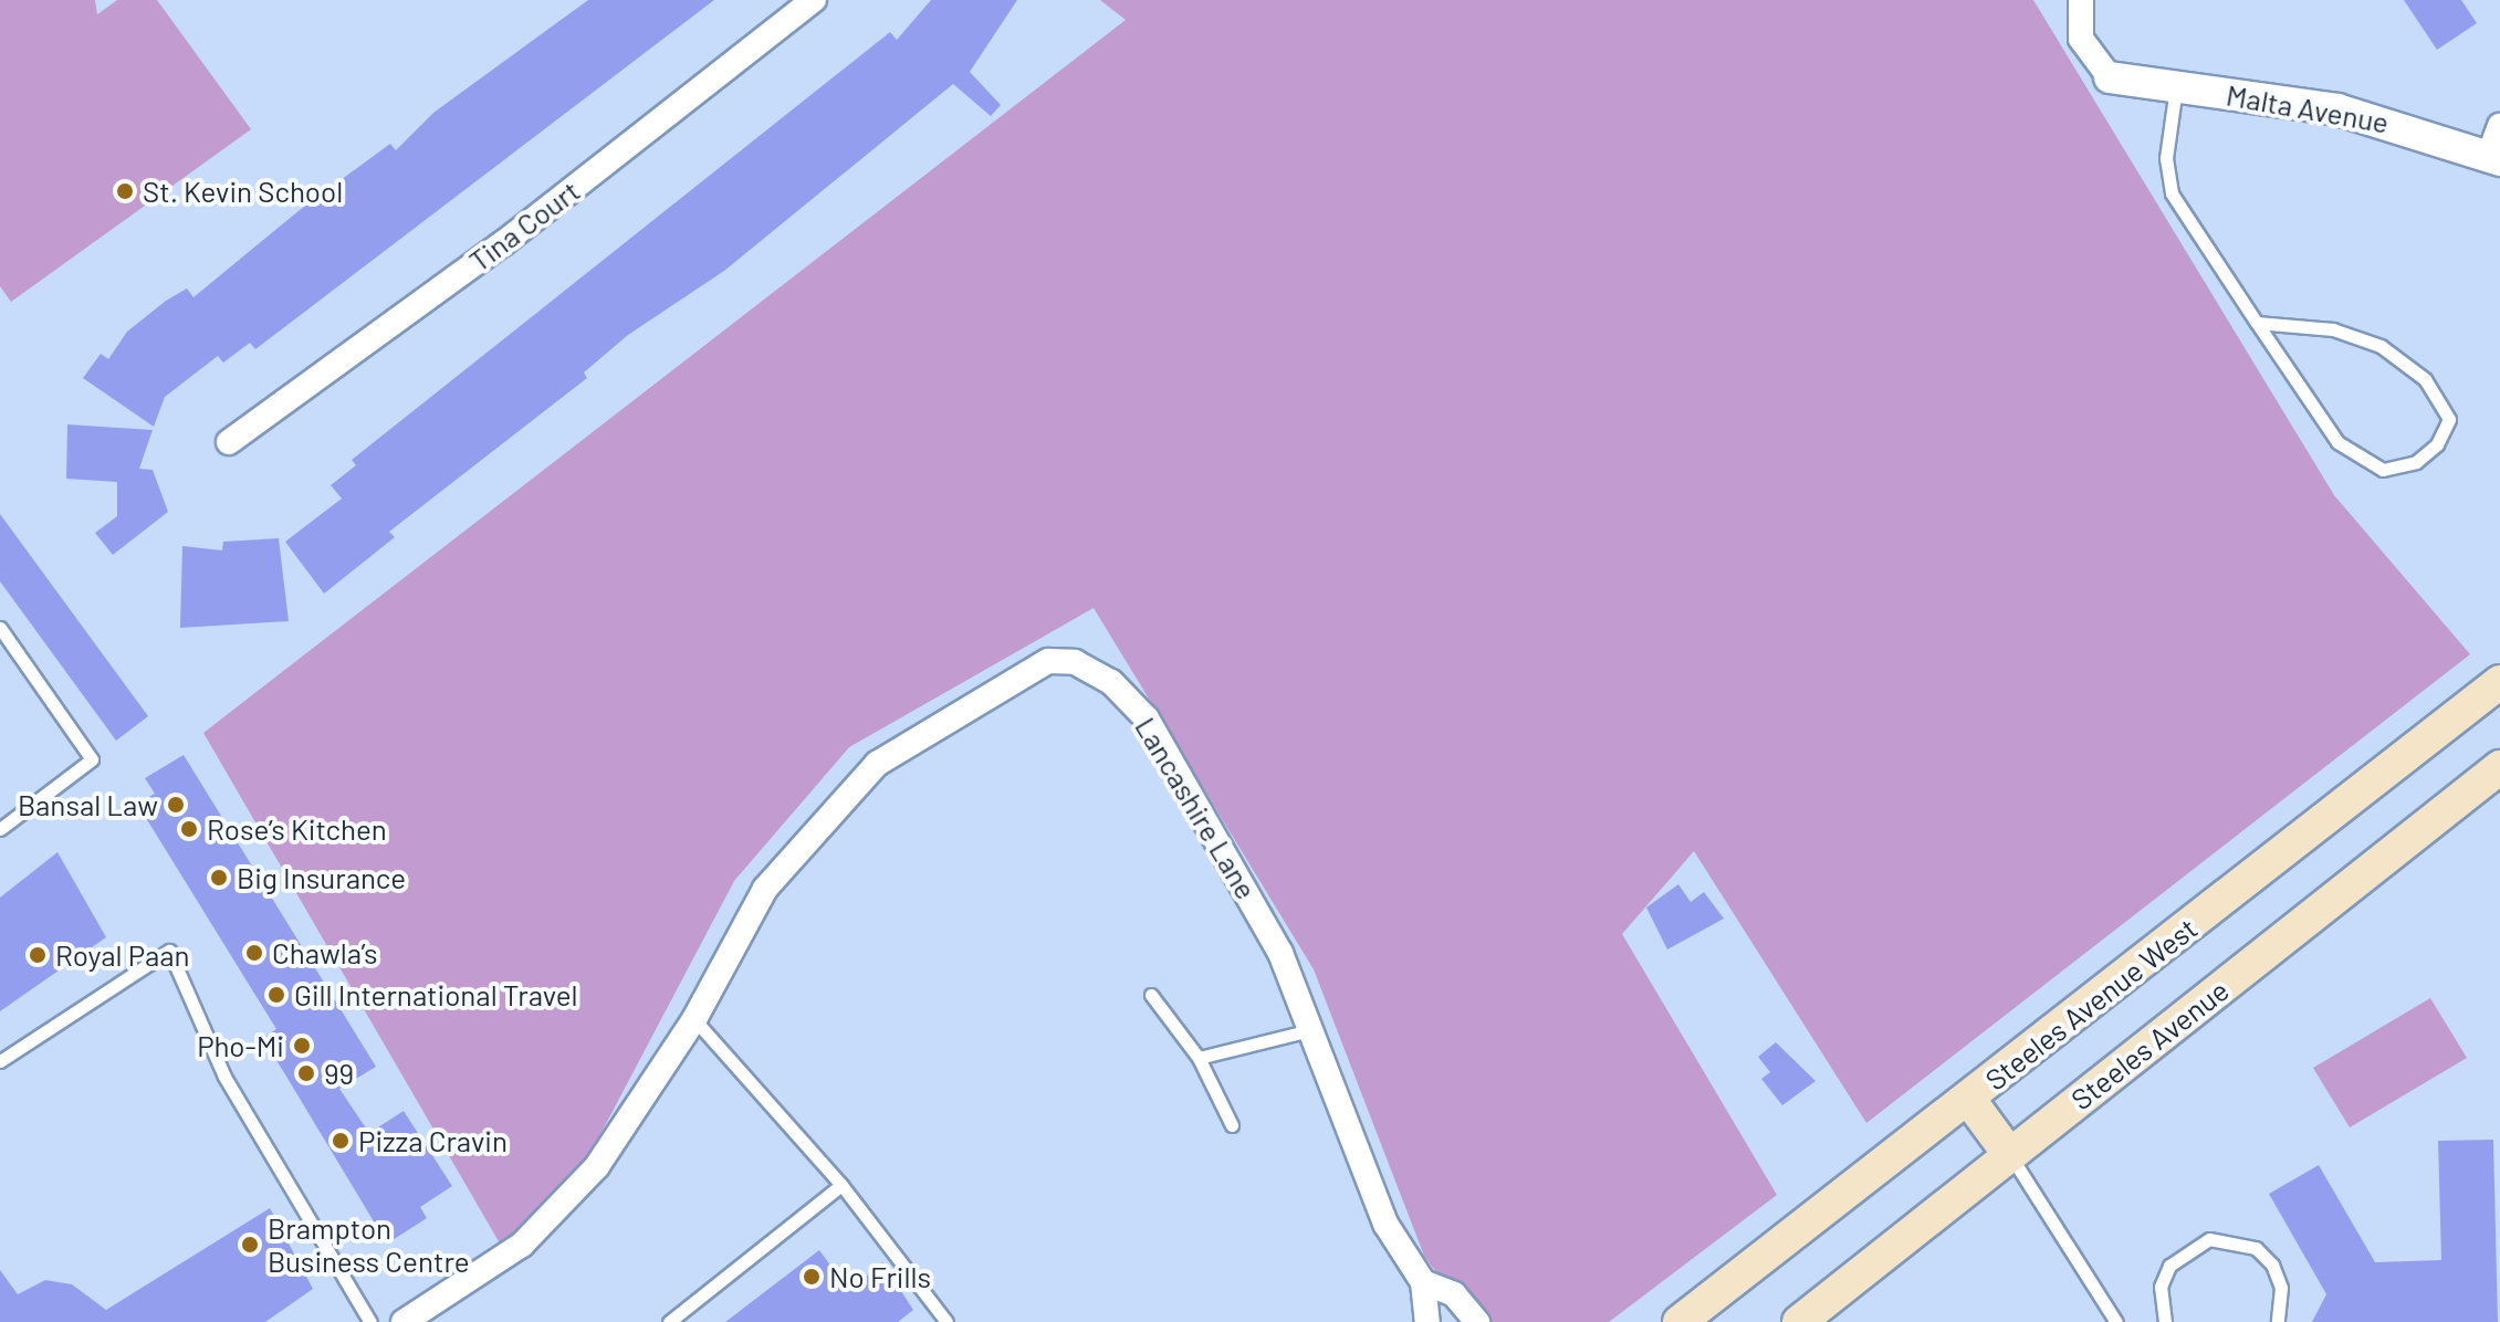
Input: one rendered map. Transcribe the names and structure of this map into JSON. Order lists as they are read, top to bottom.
{
  "streets": {
    "main road": ["Steeles Avenue West", "Steeles Avenue"],
    "street": ["Malta Avenue", "Tina Court", "Lancashire Lane"]
  },
  "places": [
    "St. Kevin School",
    "Bansal Law",
    "Rose’s Kitchen",
    "Big Insurance",
    "Chawla’s",
    "Royal Paan",
    "Gill International Travel",
    "Pho-Mi",
    "99",
    "Pizza Cravin",
    "Brampton Business Centre",
    "No Frills"
  ]
}
